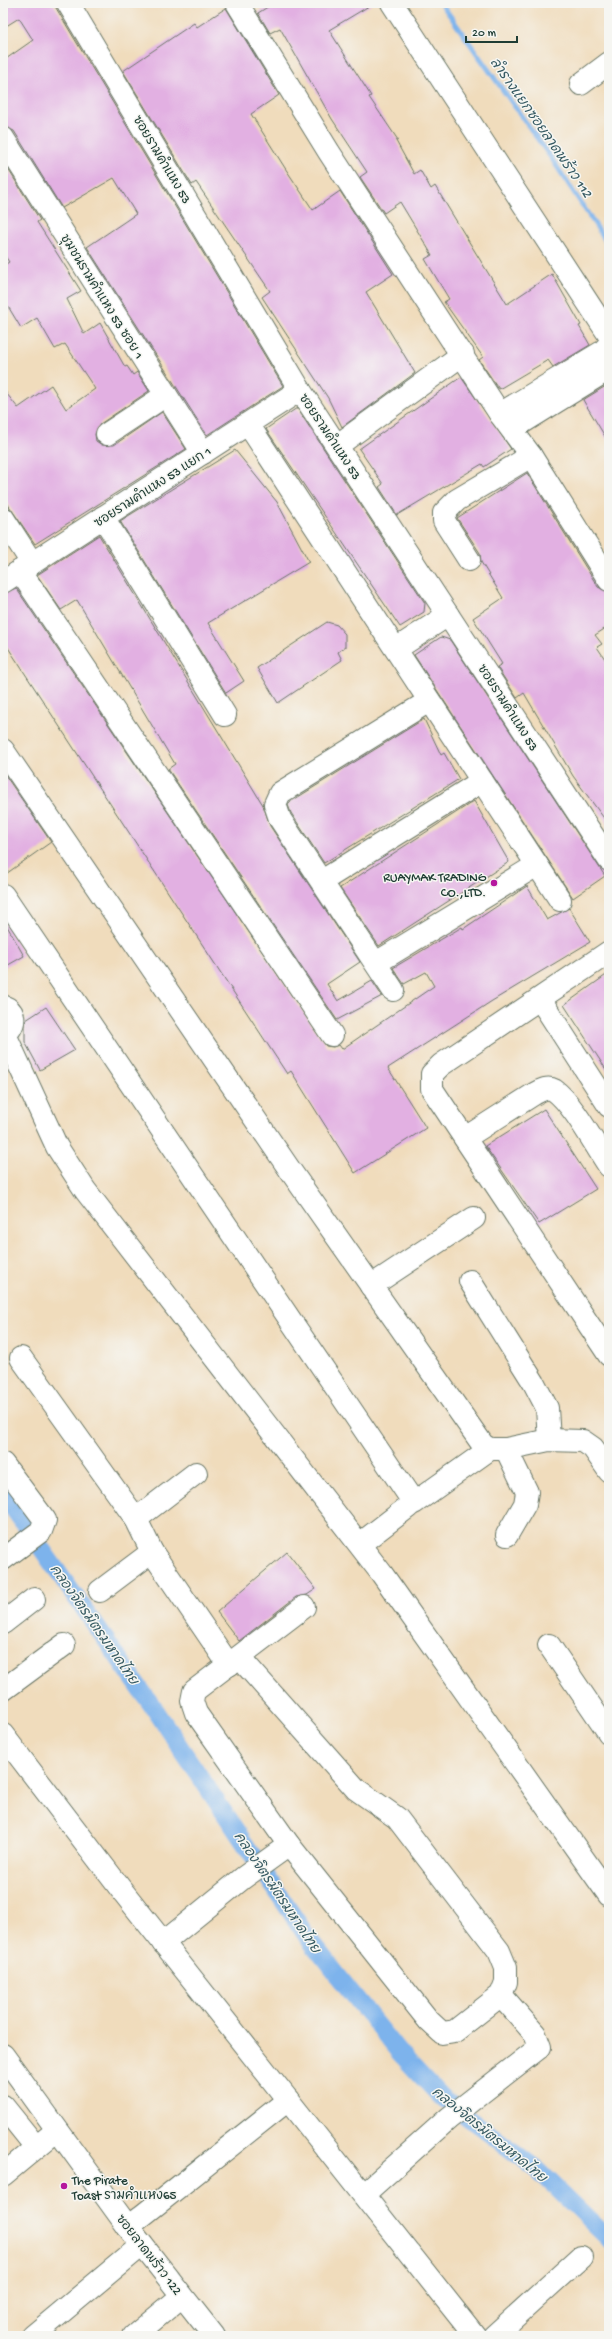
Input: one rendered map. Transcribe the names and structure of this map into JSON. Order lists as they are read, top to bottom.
{
  "streets": {
    "street": [
      "ซอยรามคำแหง 53",
      "ชุมชนรามคำแหง 53 ซอย 1",
      "ซอยรามคำแหง 53 แยก 1",
      "ซอยลาดพร้าว 122"
    ]
  },
  "crossings": [
    ["ซอยรามคำแหง 53", "ซอยรามคำแหง 53 แยก 1"],
    ["ชุมชนรามคำแหง 53 ซอย 1", "ซอยรามคำแหง 53 แยก 1"]
  ],
  "water": ["ลำรางแยกซอยลาดพร้าว 112", "คลองจิตรมิตรมหาดไทย"],
  "places": ["RUAYMAK TRADING CO.,LTD.", "The Pirate Toast รามคำแหง65"],
  "scale_bar": "20 m"
}
